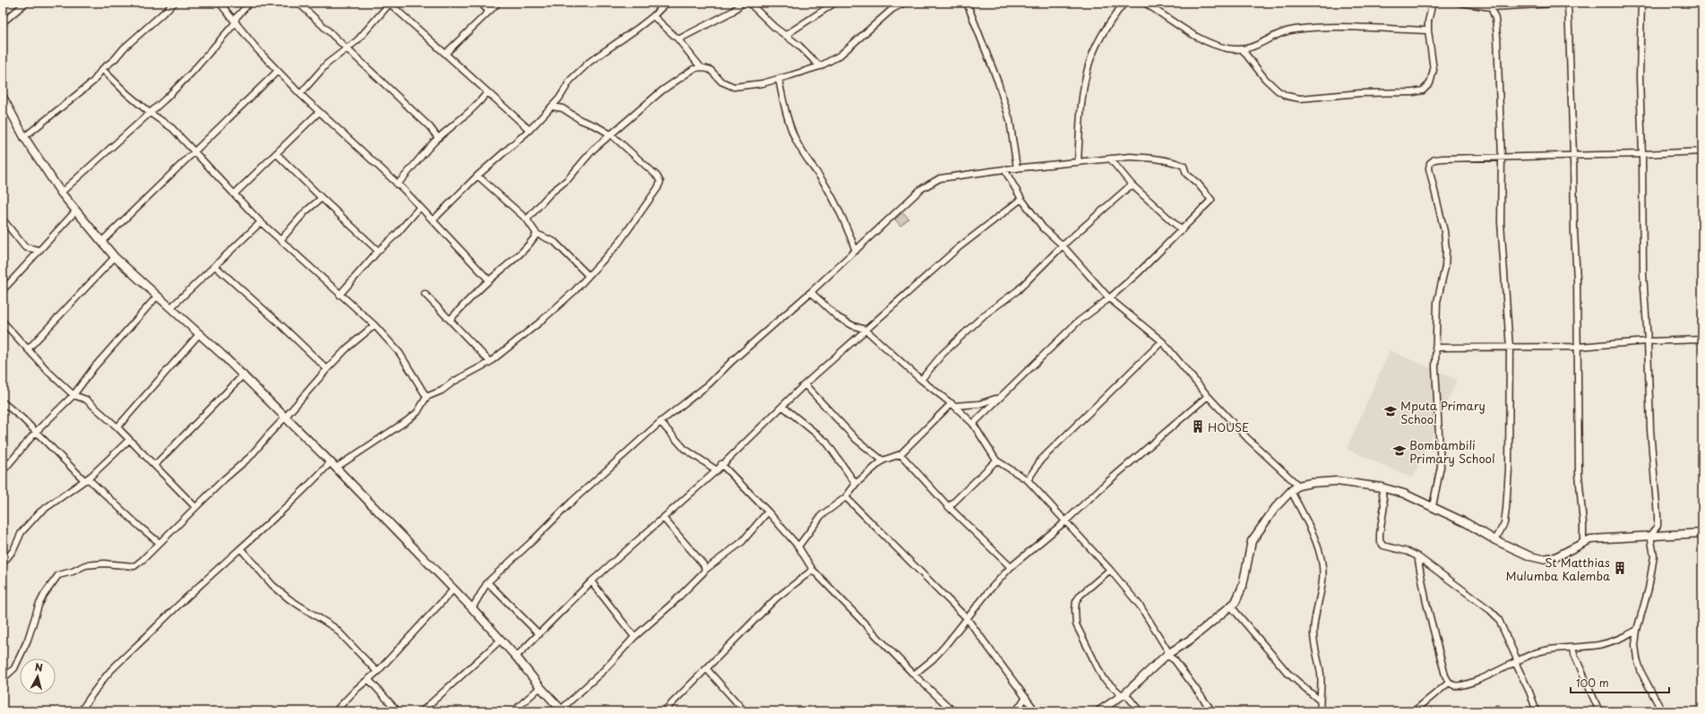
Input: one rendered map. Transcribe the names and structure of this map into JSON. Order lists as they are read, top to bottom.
{
  "places": {
    "school or university": ["Mputa Primary School", "Bombambili Primary School"],
    "building": ["HOUSE", "St Matthias Mulumba Kalemba"]
  },
  "scale_bar": "100 m",
  "north": "top"
}
